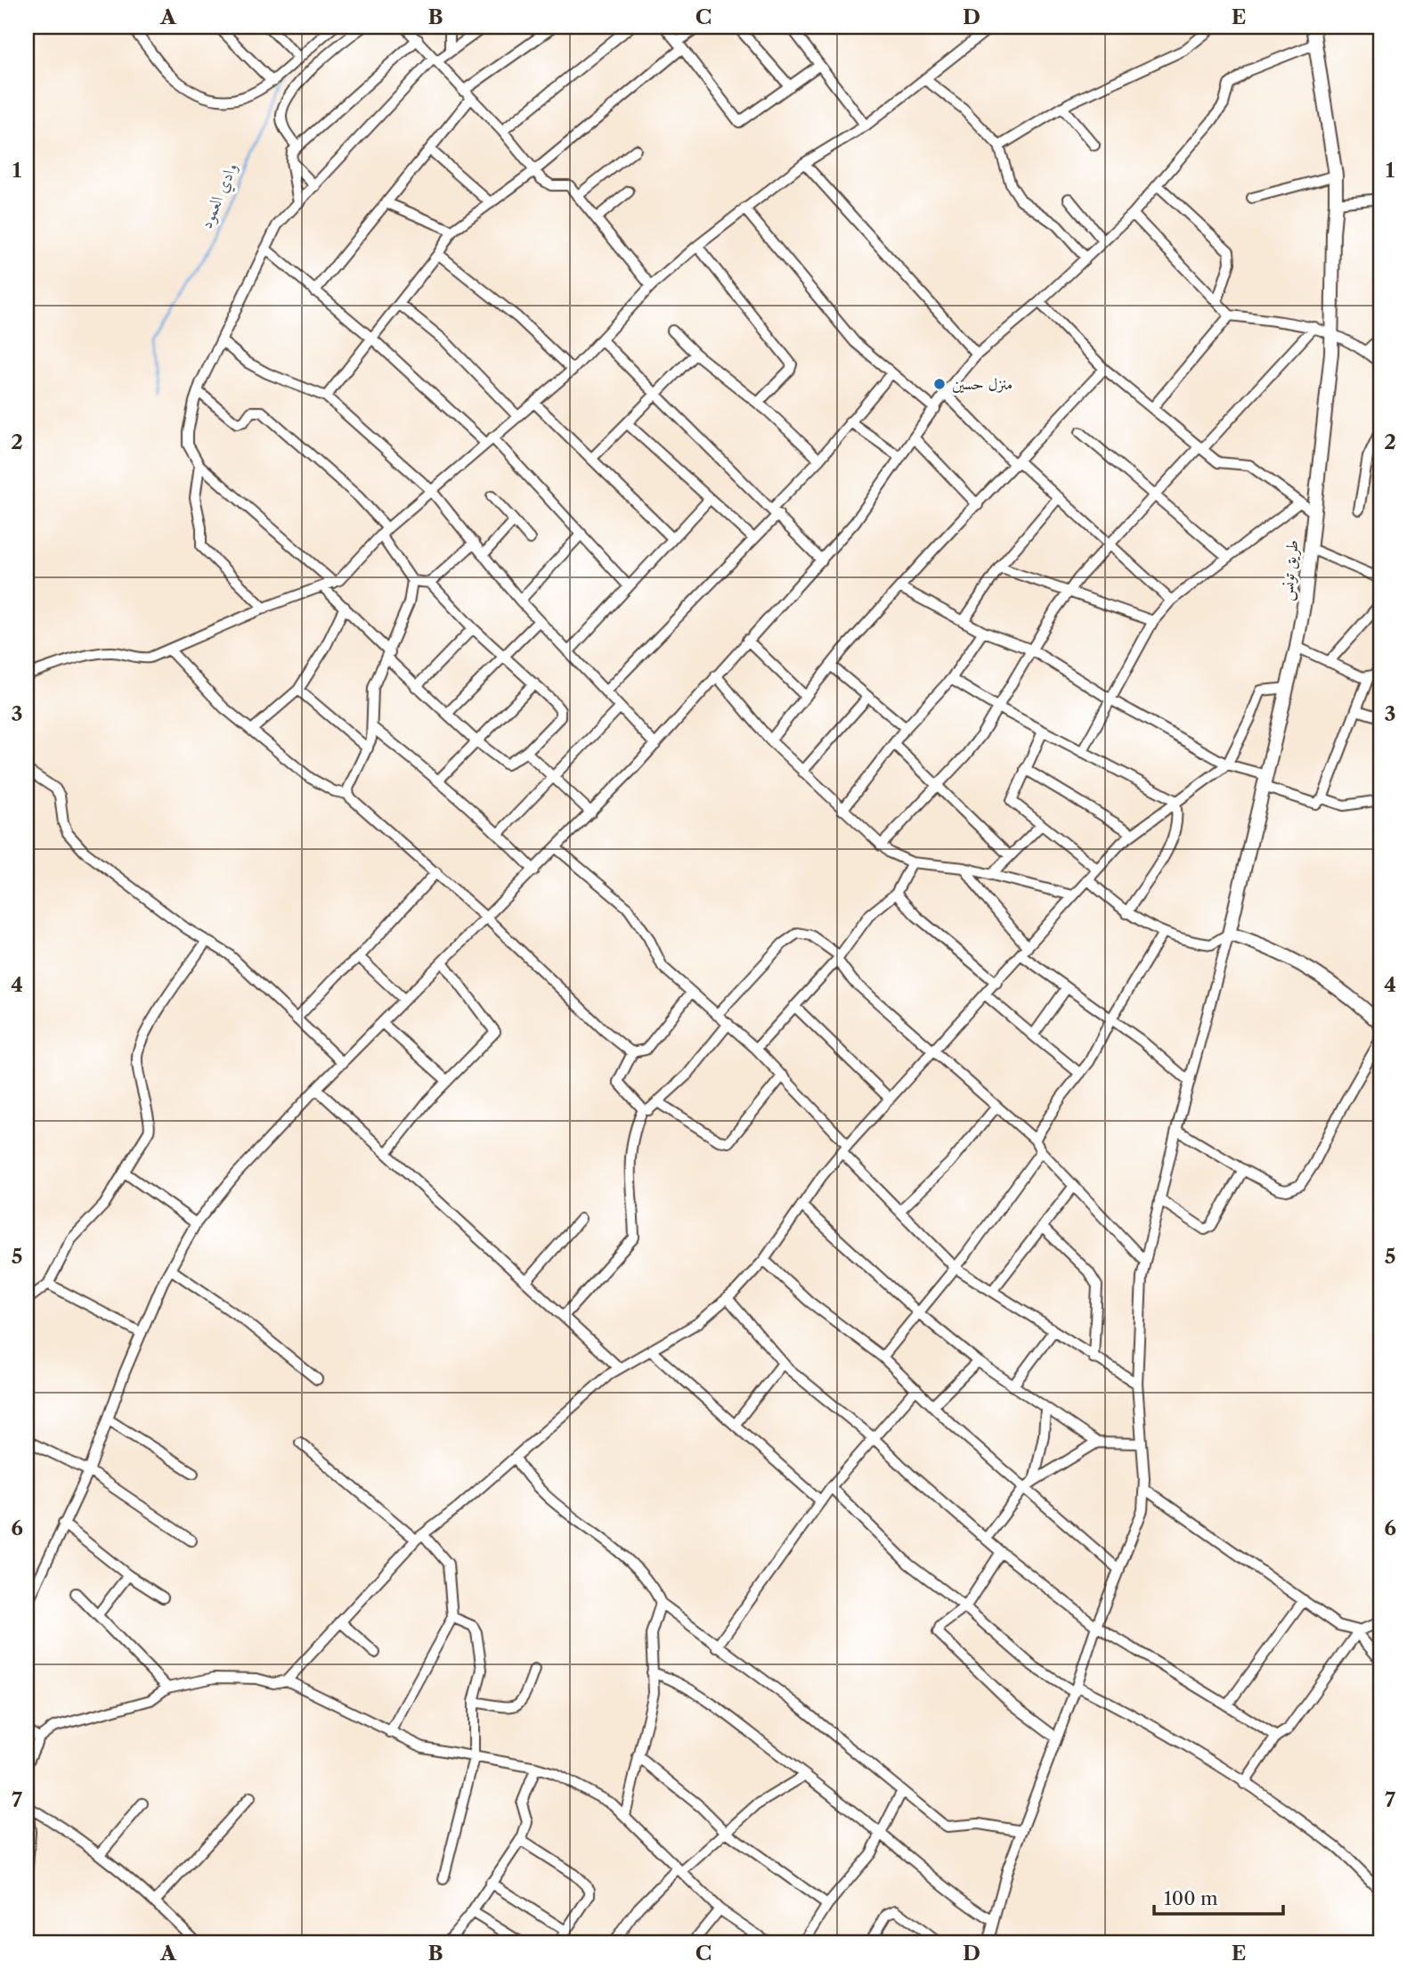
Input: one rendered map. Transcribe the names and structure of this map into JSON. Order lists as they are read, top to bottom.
{
  "streets": {
    "main road": ["طريق تونس"]
  },
  "water": ["وادي العمود"],
  "places": ["منزل حسين"],
  "scale_bar": "100 m",
  "grid": {
    "columns": [
      "A",
      "B",
      "C",
      "D",
      "E"
    ],
    "rows": [
      "1",
      "2",
      "3",
      "4",
      "5",
      "6",
      "7"
    ]
  }
}
